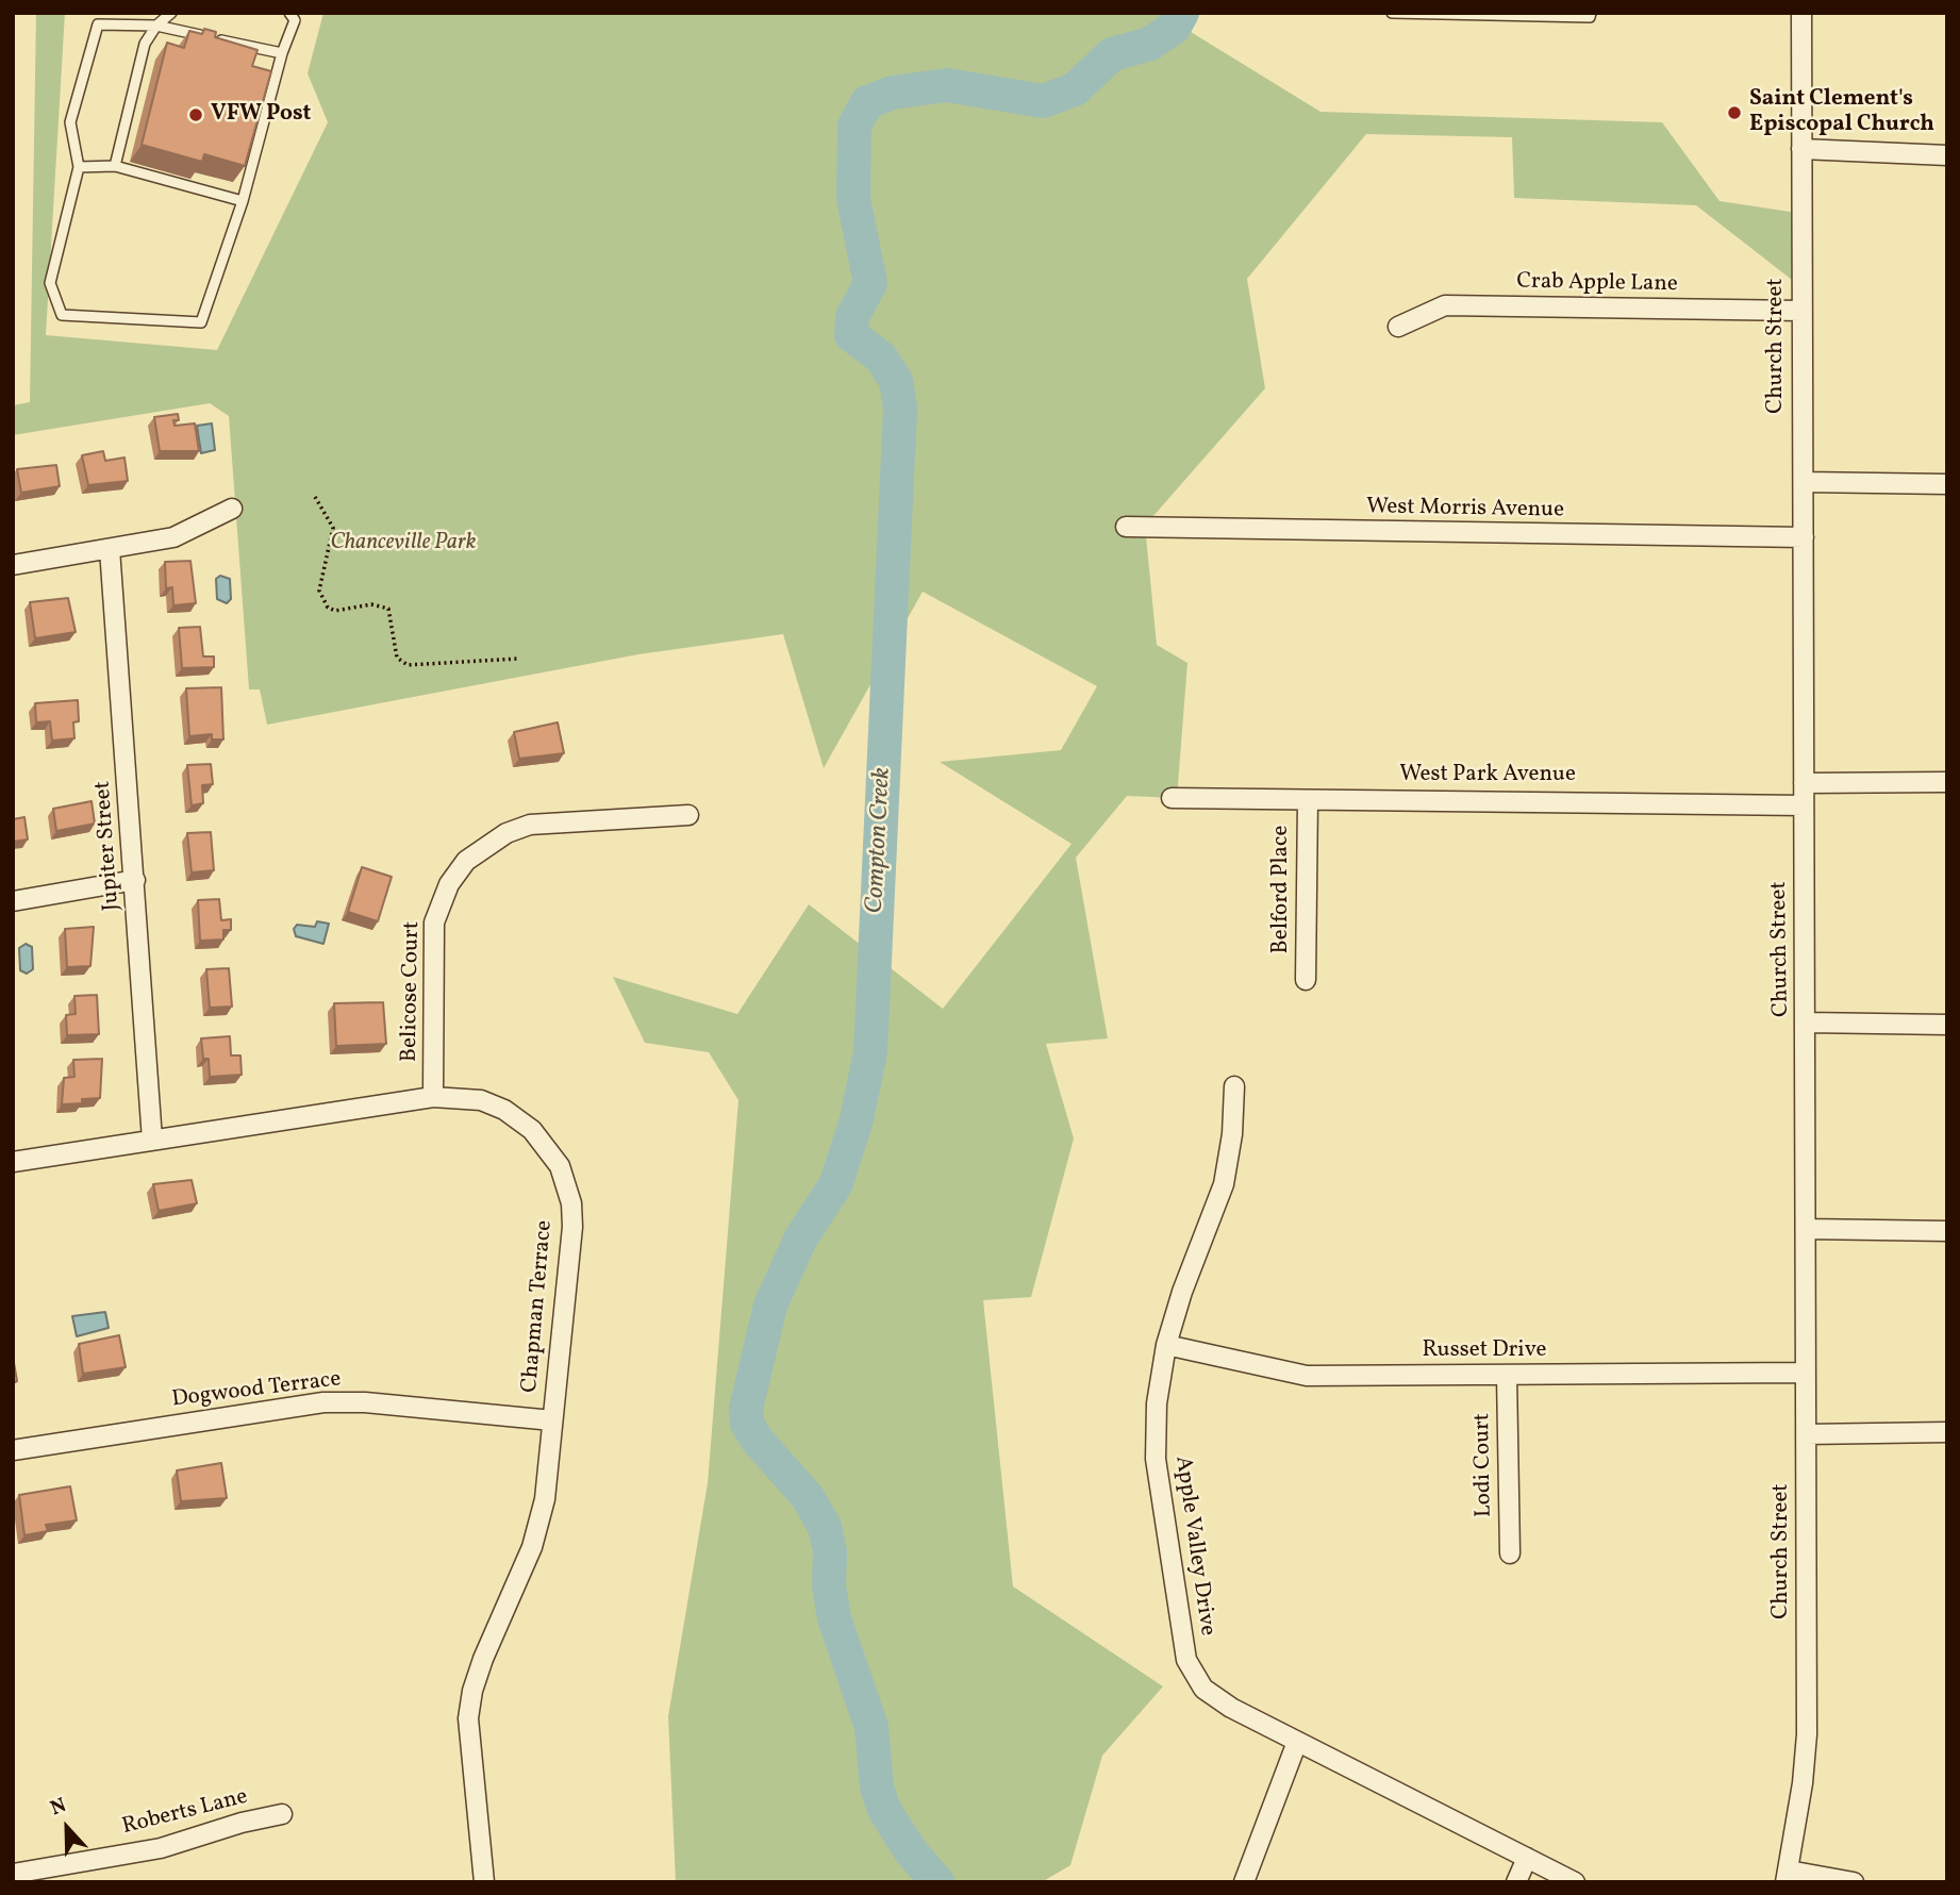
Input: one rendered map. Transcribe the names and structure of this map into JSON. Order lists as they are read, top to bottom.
{
  "streets": {
    "street": [
      "Crab Apple Lane",
      "Church Street",
      "West Morris Avenue",
      "West Park Avenue",
      "Jupiter Street",
      "Belford Place",
      "Belicose Court",
      "Chapman Terrace",
      "Russet Drive",
      "Dogwood Terrace",
      "Lodi Court",
      "Apple Valley Drive",
      "Roberts Lane"
    ]
  },
  "crossings": [
    ["Crab Apple Lane", "Church Street"],
    ["Church Street", "West Morris Avenue"],
    ["Church Street", "West Park Avenue"],
    ["Church Street", "Russet Drive"],
    ["West Park Avenue", "Belford Place"],
    ["Jupiter Street", "Chapman Terrace"],
    ["Belicose Court", "Chapman Terrace"],
    ["Chapman Terrace", "Dogwood Terrace"],
    ["Russet Drive", "Lodi Court"],
    ["Russet Drive", "Apple Valley Drive"]
  ],
  "water": ["Compton Creek"],
  "parks": ["Chanceville Park"],
  "places": ["Saint Clement's Episcopal Church", "VFW Post"],
  "north": "top"
}
